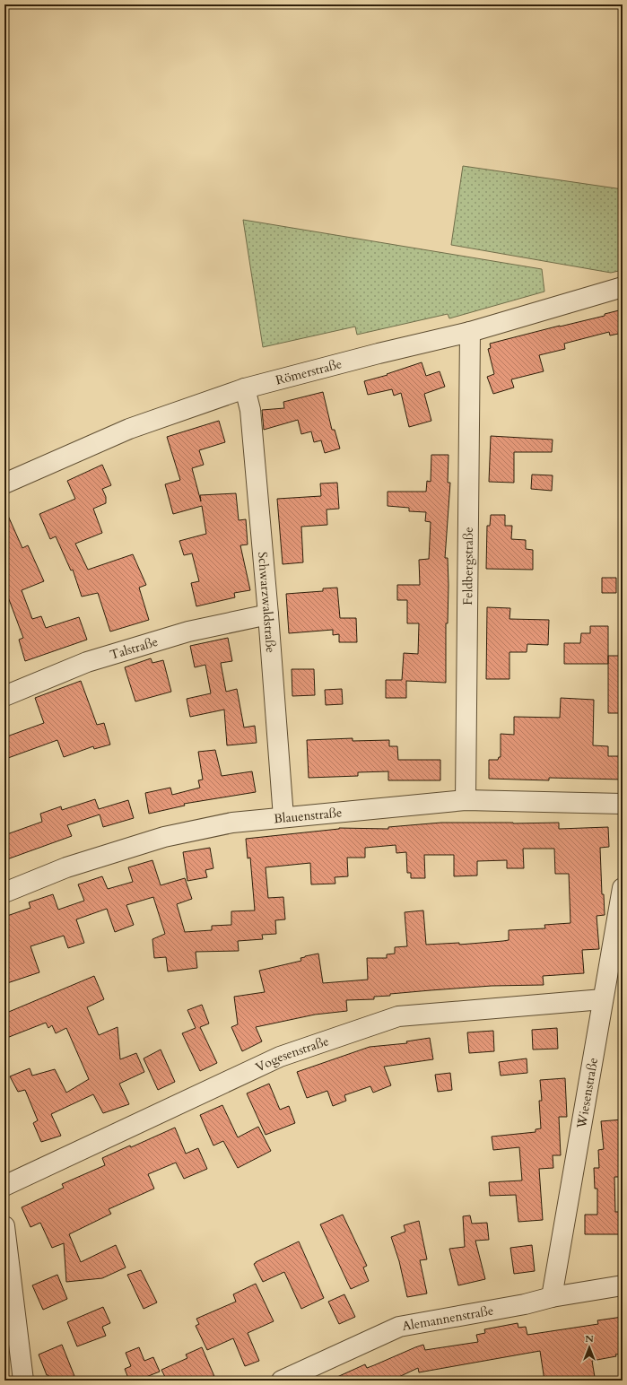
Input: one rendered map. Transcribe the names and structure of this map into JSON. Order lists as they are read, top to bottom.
{
  "streets": {
    "street": [
      "Römerstraße",
      "Feldbergstraße",
      "Schwarzwaldstraße",
      "Talstraße",
      "Blauenstraße",
      "Vogesenstraße",
      "Wiesenstraße",
      "Alemannenstraße"
    ]
  },
  "crossings": [
    ["Römerstraße", "Feldbergstraße"],
    ["Römerstraße", "Schwarzwaldstraße"],
    ["Feldbergstraße", "Blauenstraße"],
    ["Schwarzwaldstraße", "Talstraße"],
    ["Schwarzwaldstraße", "Blauenstraße"],
    ["Vogesenstraße", "Wiesenstraße"],
    ["Wiesenstraße", "Alemannenstraße"]
  ],
  "north": "top"
}
